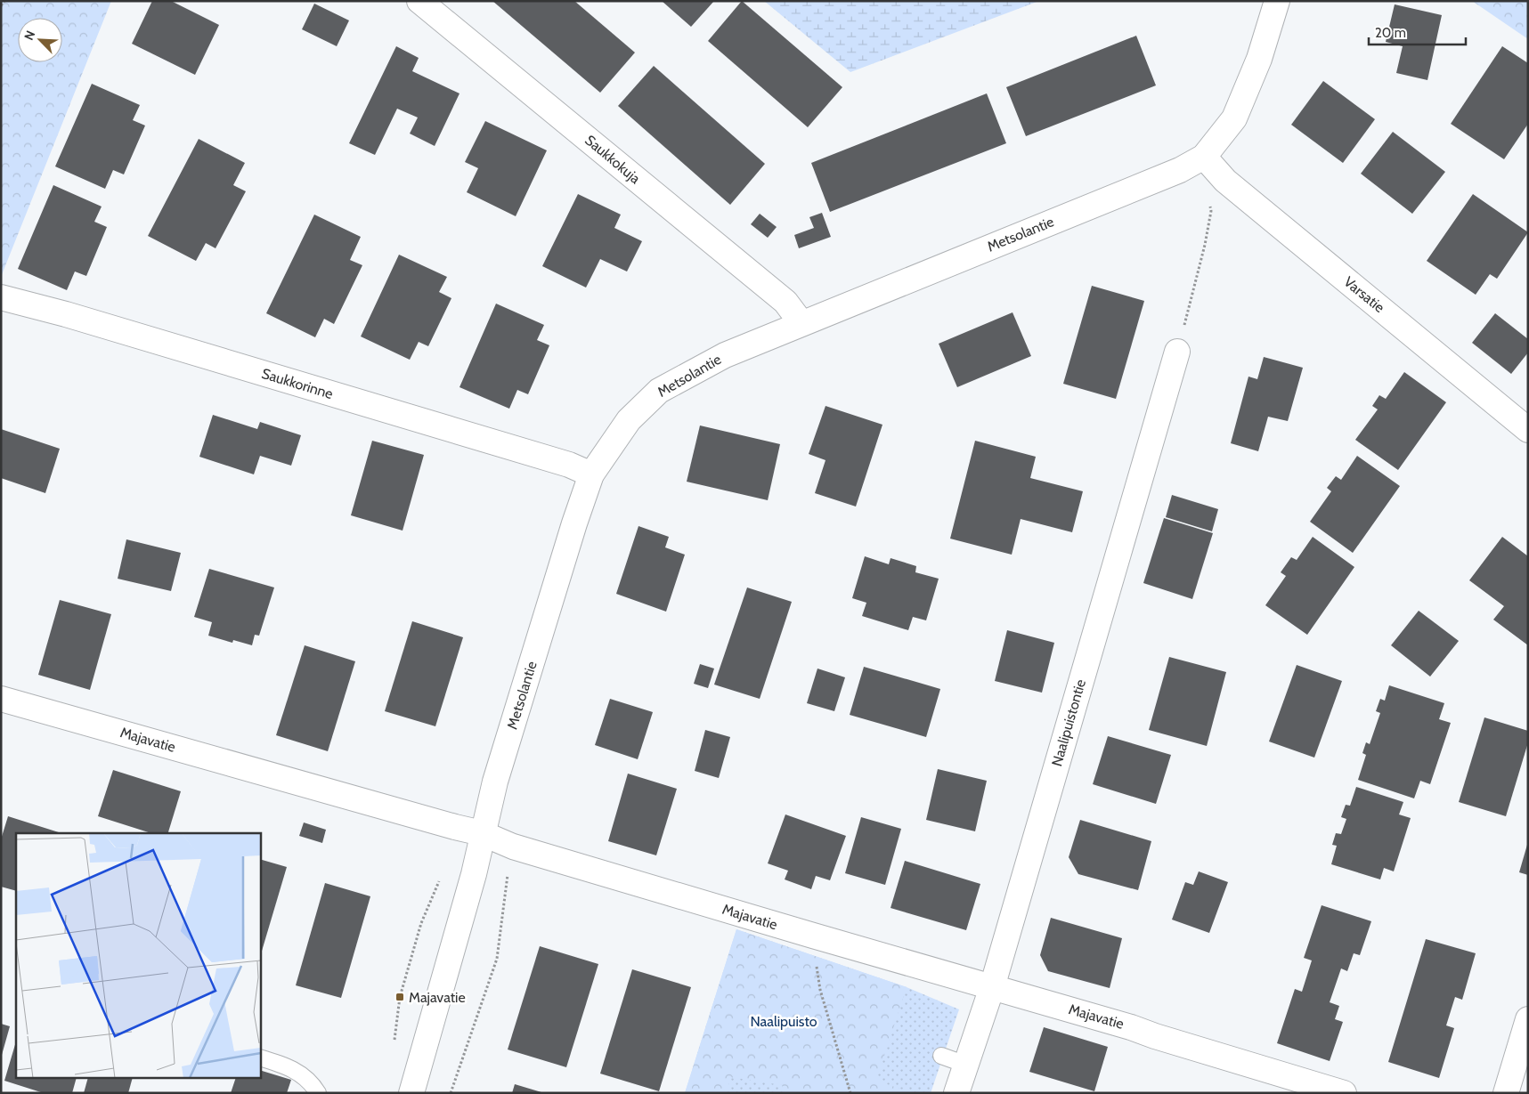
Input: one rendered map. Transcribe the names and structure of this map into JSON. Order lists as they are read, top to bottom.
{
  "streets": {
    "street": [
      "Saukkokuja",
      "Metsolantie",
      "Varsatie",
      "Saukkorinne",
      "Naalipuistontie",
      "Majavatie"
    ]
  },
  "crossings": [
    ["Saukkokuja", "Metsolantie"],
    ["Metsolantie", "Varsatie"],
    ["Metsolantie", "Saukkorinne"],
    ["Metsolantie", "Majavatie"],
    ["Naalipuistontie", "Majavatie"]
  ],
  "parks": ["Naalipuisto"],
  "places": {
    "transit": ["Majavatie"]
  },
  "scale_bar": "20 m",
  "north": "top left"
}
